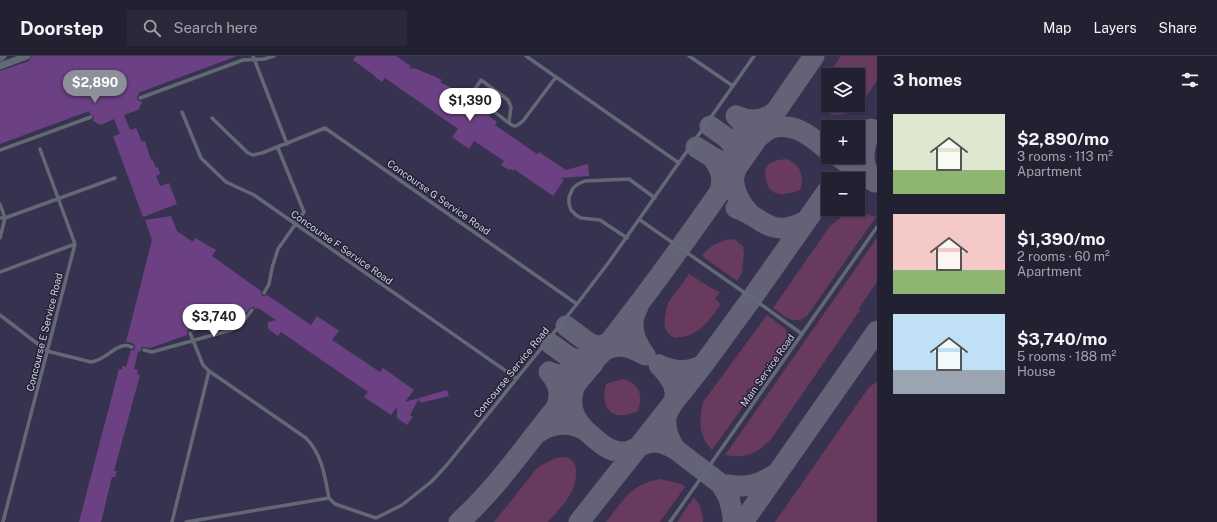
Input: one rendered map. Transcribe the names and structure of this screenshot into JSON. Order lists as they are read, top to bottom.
{
  "streets": {
    "lane": [
      "Concourse G Service Road",
      "Concourse F Service Road",
      "Concourse E Service Road",
      "Main Service Road",
      "Concourse Service Road"
    ]
  },
  "crossings": [
    ["Concourse G Service Road", "Concourse Service Road"],
    ["Concourse F Service Road", "Concourse Service Road"]
  ],
  "page": {
    "header": "Doorstep",
    "search": "Search here",
    "nav": ["Map", "Layers", "Share"],
    "heading": "3 homes",
    "map_buttons": ["+", "−"],
    "price": ["$2,890", "$1,390", "$3,740"],
    "list": [
      {
        "name": "$2,890/mo",
        "note": "3 rooms · 113 m² · Apartment"
      },
      {
        "name": "$1,390/mo",
        "note": "2 rooms · 60 m² · Apartment"
      },
      {
        "name": "$3,740/mo",
        "note": "5 rooms · 188 m² · House"
      }
    ]
  }
}
